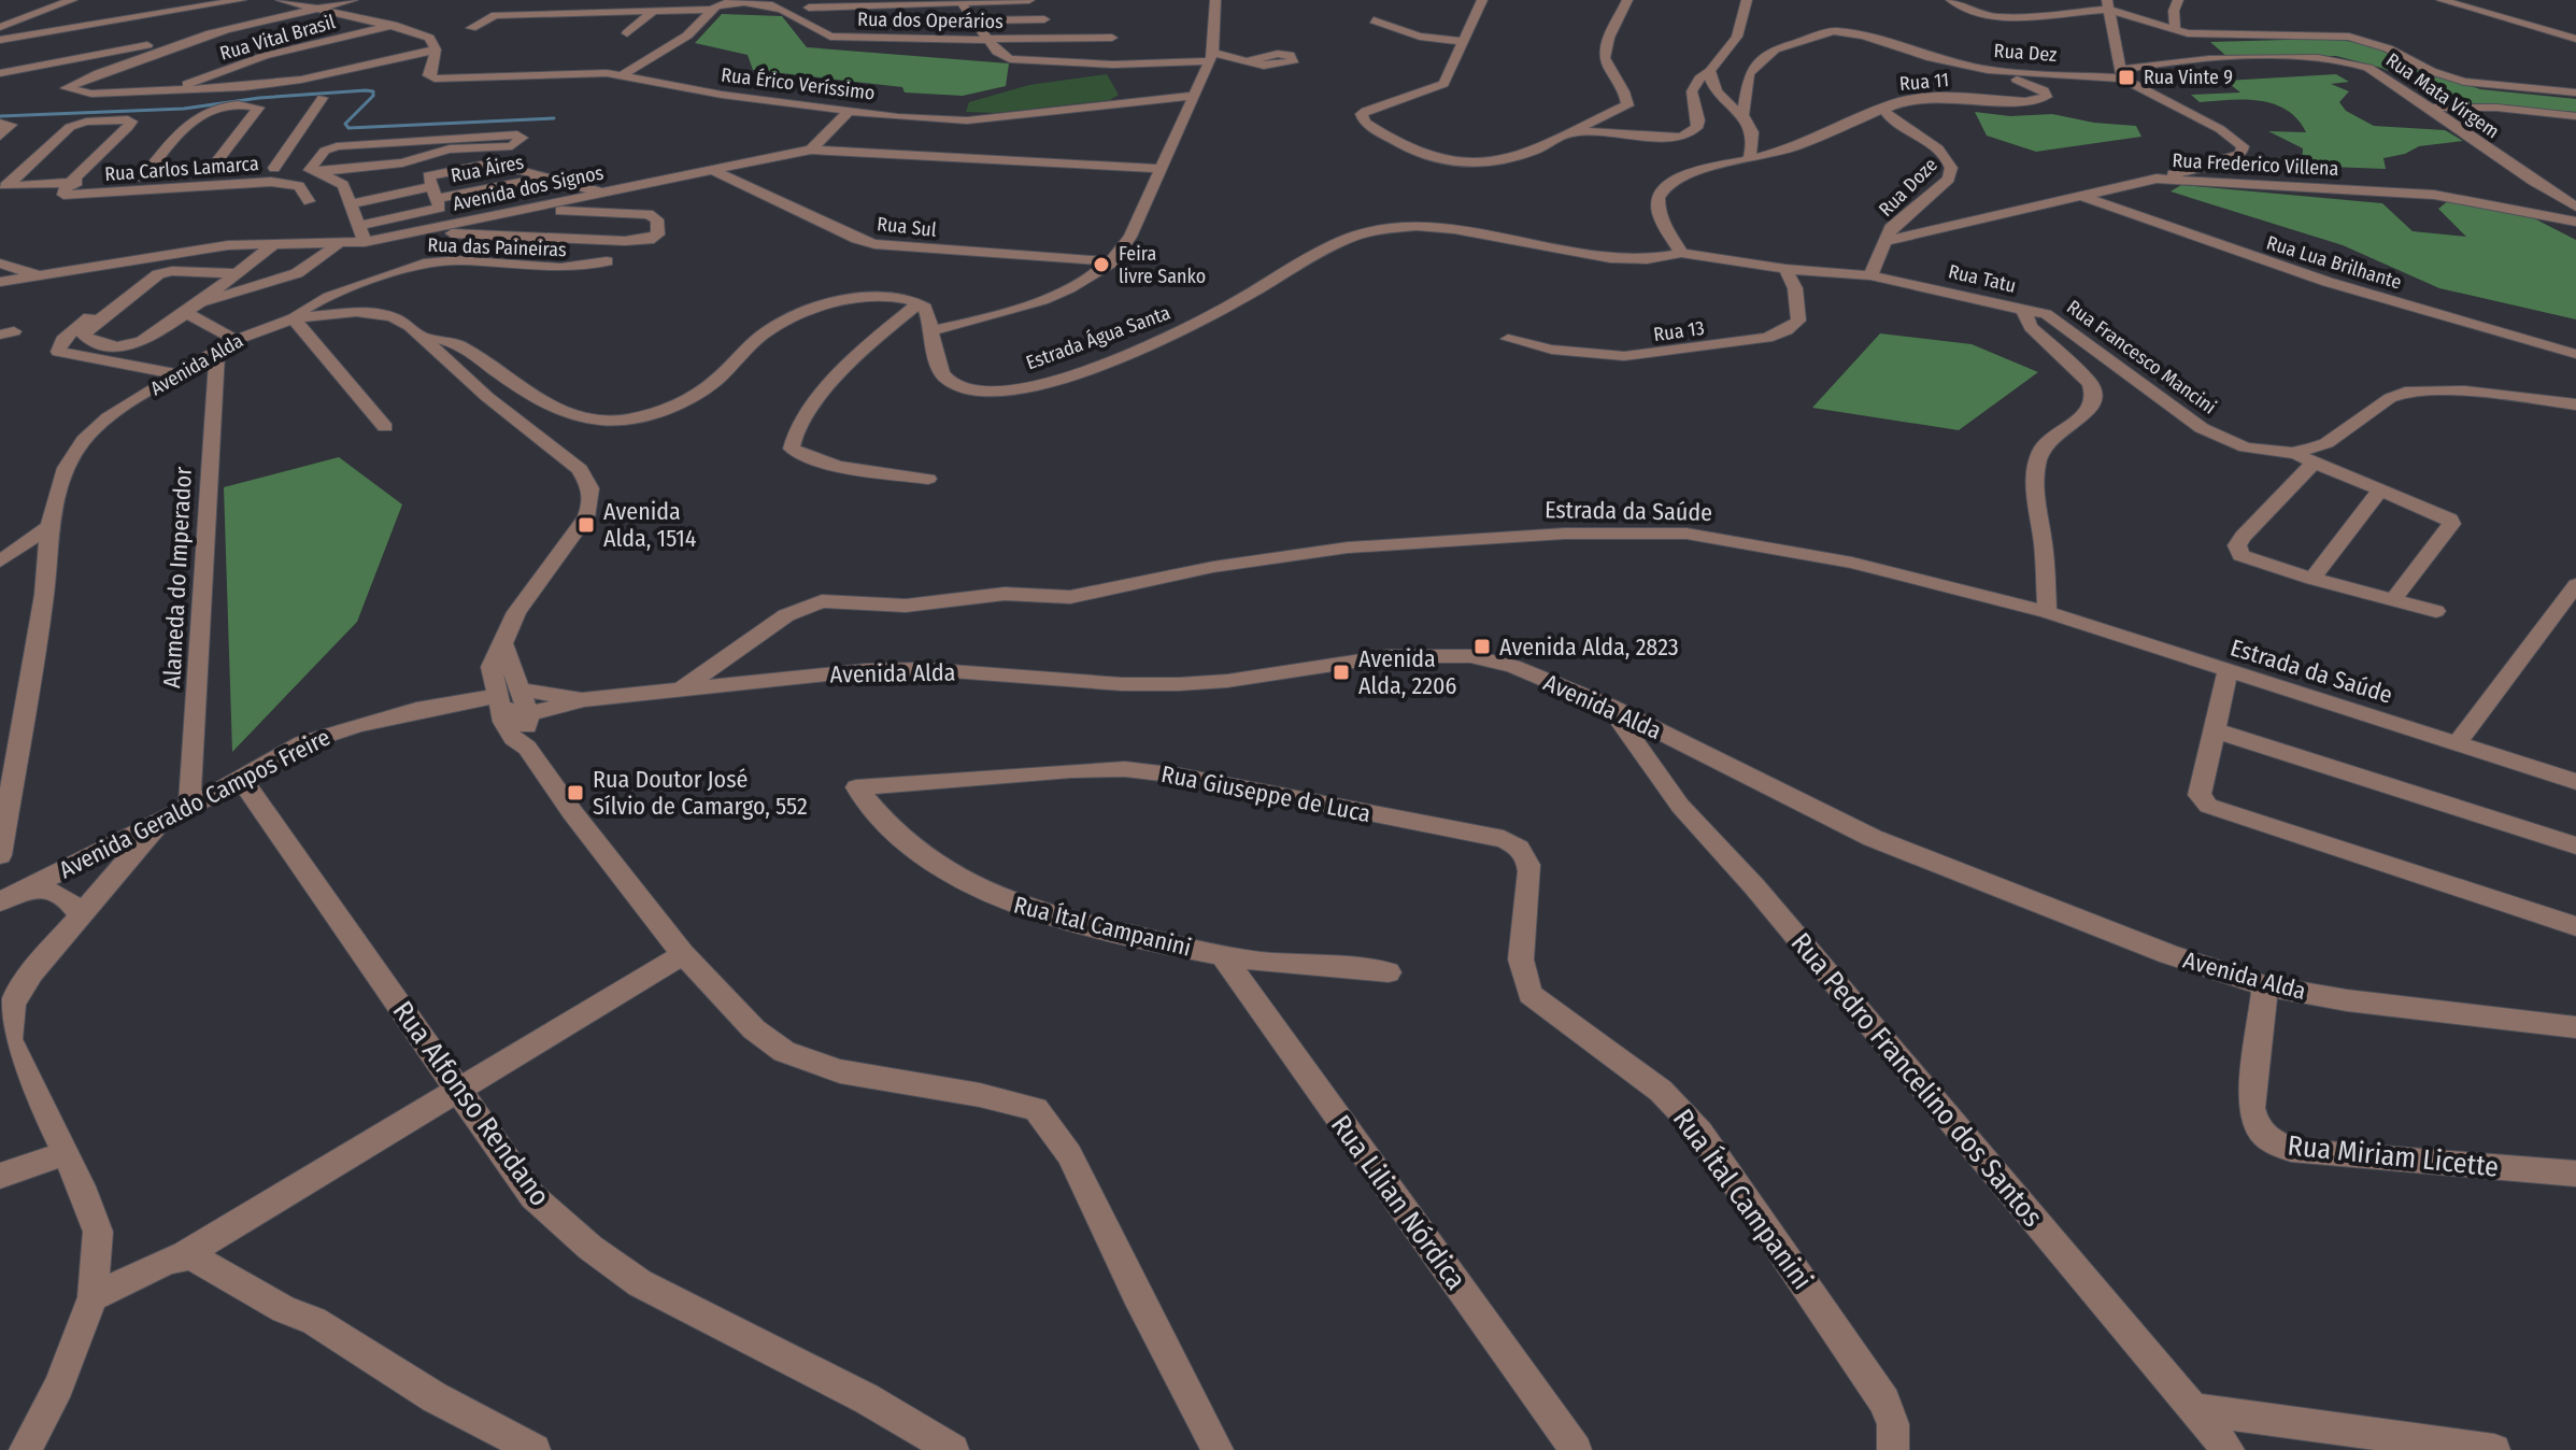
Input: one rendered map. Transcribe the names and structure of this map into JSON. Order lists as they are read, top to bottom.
{
  "streets": {
    "street": [
      "Rua dos Operários",
      "Rua Vital Brasil",
      "Rua Dez",
      "Rua 11",
      "Rua Érico Veríssimo",
      "Rua Mata Virgem",
      "Rua Frederico Villena",
      "Rua Carlos Lamarca",
      "Rua Áires",
      "Rua Doze",
      "Avenida dos Signos",
      "Rua Sul",
      "Rua das Paineiras",
      "Rua Lua Brilhante",
      "Rua Tatu",
      "Rua 13",
      "Estrada Água Santa",
      "Rua Francesco Mancini",
      "Avenida Alda",
      "Estrada da Saúde",
      "Alameda do Imperador",
      "Rua Giuseppe de Luca",
      "Avenida Geraldo Campos Freire",
      "Rua Ítal Campanini",
      "Rua Pedro Francelino dos Santos",
      "Rua Alfonso Rendano",
      "Rua Miriam Licette",
      "Rua Lilian Nórdica"
    ]
  },
  "crossings": [
    ["Rua Dez", "Rua 11"],
    ["Rua Dez", "Rua Mata Virgem"],
    ["Rua Dez", "Rua Frederico Villena"],
    ["Rua 11", "Rua Doze"],
    ["Rua Frederico Villena", "Rua Doze"],
    ["Rua Frederico Villena", "Rua Lua Brilhante"],
    ["Rua Doze", "Rua Tatu"],
    ["Avenida dos Signos", "Rua Sul"],
    ["Avenida dos Signos", "Avenida Alda"],
    ["Rua das Paineiras", "Avenida Alda"],
    ["Rua Tatu", "Rua 13"],
    ["Rua Tatu", "Estrada Água Santa"],
    ["Rua Tatu", "Rua Francesco Mancini"],
    ["Rua Tatu", "Estrada da Saúde"],
    ["Avenida Alda", "Estrada da Saúde"],
    ["Avenida Alda", "Alameda do Imperador"],
    ["Avenida Alda", "Avenida Geraldo Campos Freire"],
    ["Avenida Alda", "Rua Pedro Francelino dos Santos"],
    ["Avenida Alda", "Rua Miriam Licette"],
    ["Alameda do Imperador", "Avenida Geraldo Campos Freire"],
    ["Rua Giuseppe de Luca", "Rua Ítal Campanini"],
    ["Avenida Geraldo Campos Freire", "Rua Alfonso Rendano"],
    ["Rua Ítal Campanini", "Rua Lilian Nórdica"]
  ],
  "places": {
    "transit": [
      "Rua Vinte 9",
      "Avenida Alda, 1514",
      "Avenida Alda, 2823",
      "Avenida Alda, 2206",
      "Rua Doutor José Sílvio de Camargo, 552"
    ],
    "other": ["Feira livre Sanko"]
  }
}
